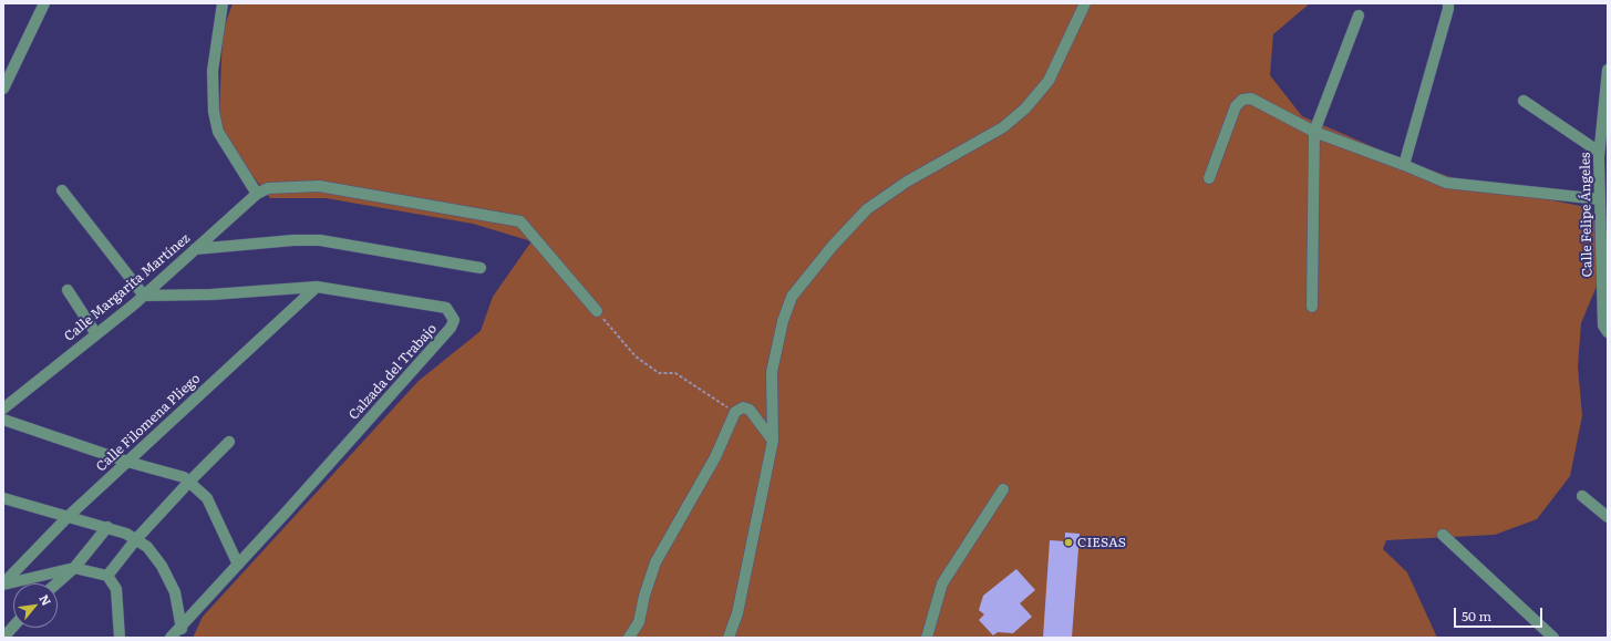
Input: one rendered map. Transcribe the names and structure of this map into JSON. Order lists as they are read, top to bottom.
{
  "streets": {
    "street": [
      "Calle Felipe Ángeles",
      "Calle Margarita Martínez",
      "Calzada del Trabajo",
      "Calle Filomena Pliego"
    ]
  },
  "crossings": [
    ["Calle Margarita Martínez", "Calzada del Trabajo"],
    ["Calzada del Trabajo", "Calle Filomena Pliego"]
  ],
  "places": ["CIESAS"],
  "scale_bar": "50 m",
  "north": "top right"
}
